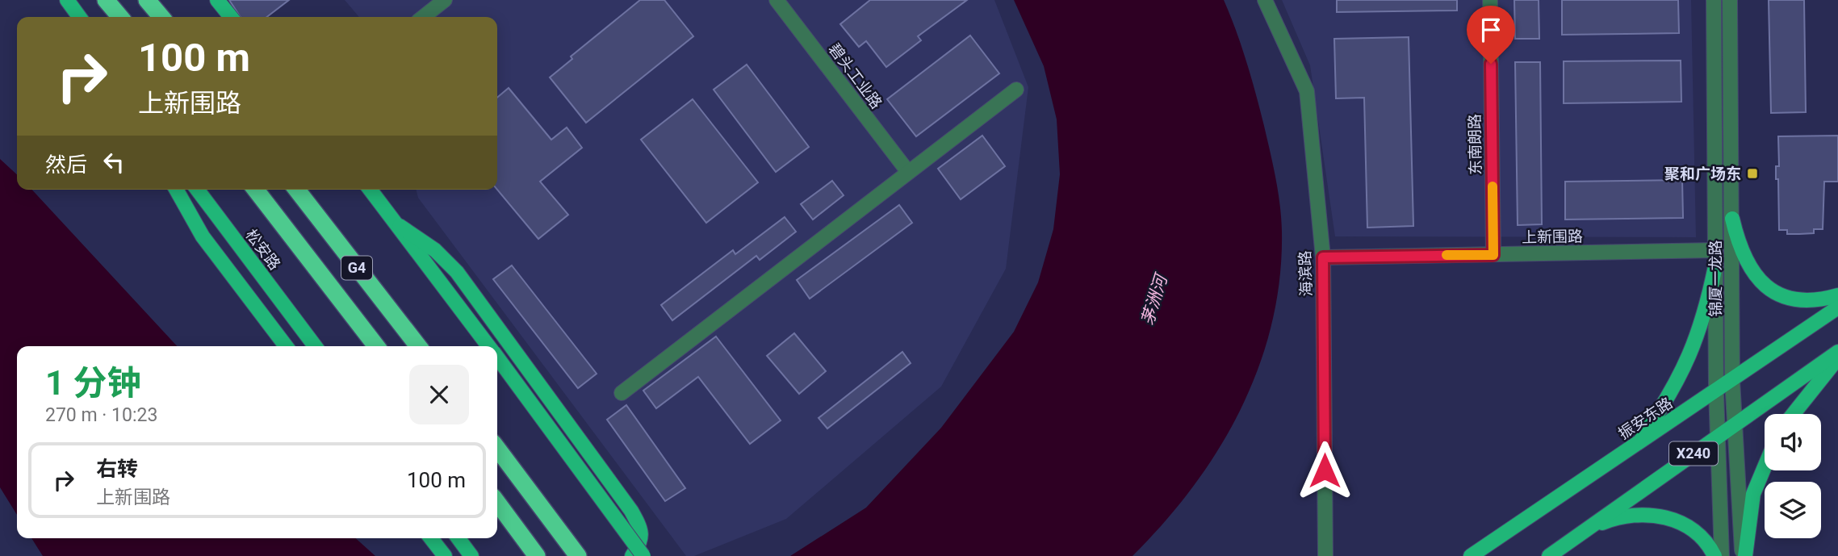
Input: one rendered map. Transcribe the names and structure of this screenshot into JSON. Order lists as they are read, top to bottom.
{
  "streets": {
    "highway": ["G4"],
    "main road": ["松安路", "振安东路", "X240"],
    "street": [
      "碧头工业路",
      "东南朗路",
      "上新围路",
      "海滨路",
      "锦厦一龙路"
    ]
  },
  "crossings": [
    ["东南朗路", "上新围路"],
    ["上新围路", "海滨路"],
    ["上新围路", "锦厦一龙路"],
    ["锦厦一龙路", "振安东路"],
    ["锦厦一龙路", "X240"]
  ],
  "water": ["茅洲河"],
  "places": {
    "transit": ["聚和广场东"]
  },
  "page": {
    "turn": ["100 m", "上新围路"],
    "then": "然后",
    "heading": ["1 分钟", "270 m · 10:23"],
    "list": [
      {
        "name": "右转",
        "note": "上新围路",
        "value": "100 m"
      }
    ]
  }
}
